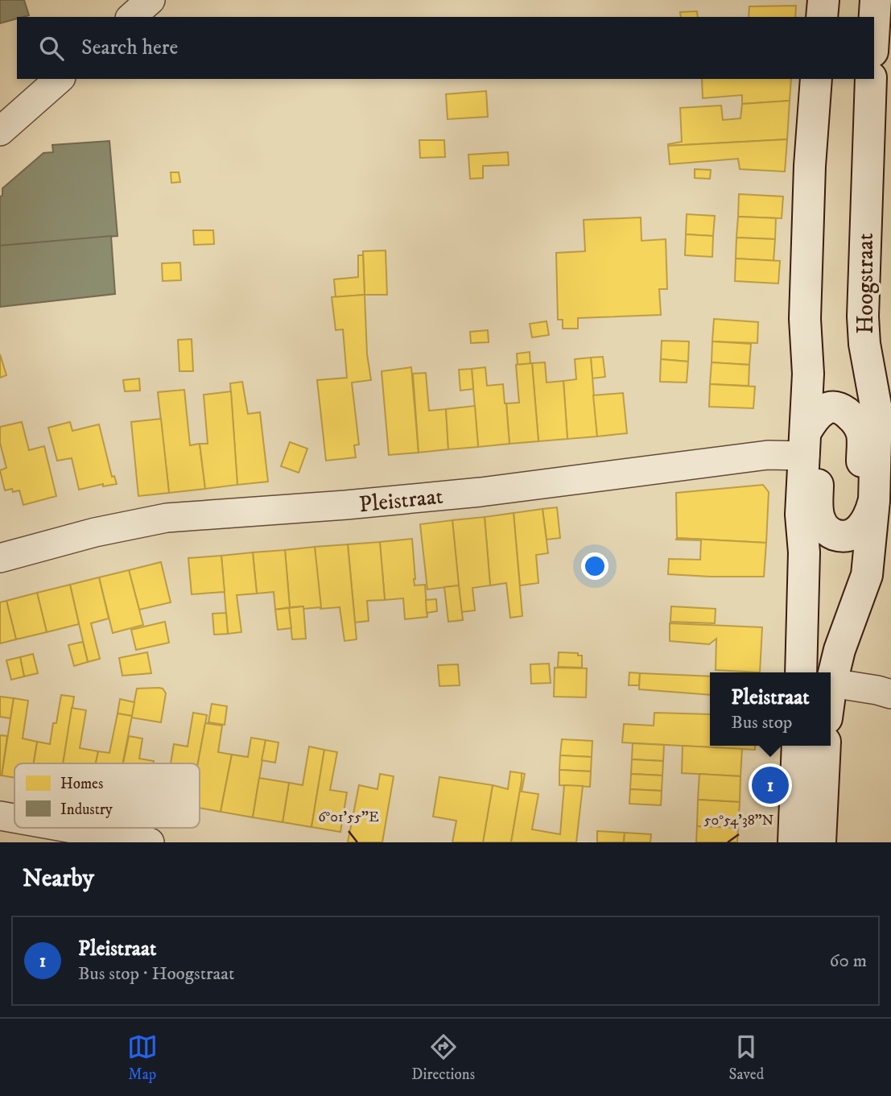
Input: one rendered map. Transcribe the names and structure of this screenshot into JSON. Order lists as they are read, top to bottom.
{
  "streets": {
    "main road": ["Hoogstraat"],
    "street": ["Pleistraat"]
  },
  "legend": ["Homes", "Industry"],
  "page": {
    "search": "Search here",
    "popup": ["Pleistraat", "Bus stop"],
    "pins": "1",
    "heading": "Nearby",
    "list": [
      {
        "mark": "1",
        "name": "Pleistraat",
        "note": "Bus stop · Hoogstraat",
        "value": "60 m"
      }
    ],
    "nav": ["Map", "Directions", "Saved"]
  },
  "coordinates": ["6°01'55\"E", "50°54'38\"N"]
}
